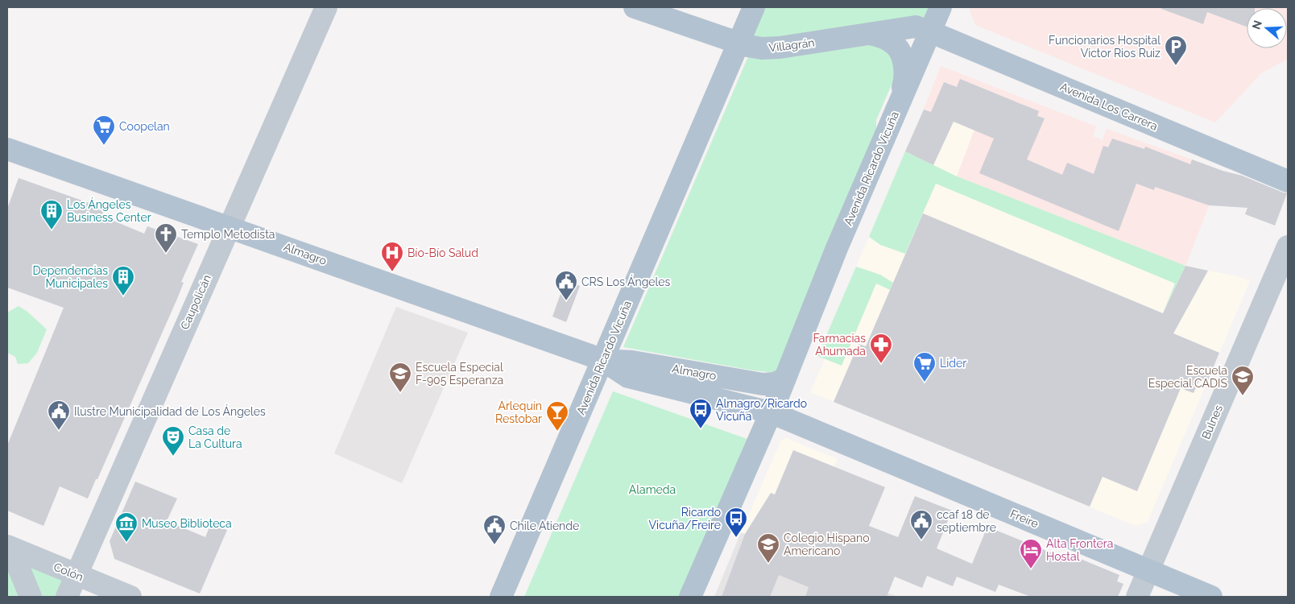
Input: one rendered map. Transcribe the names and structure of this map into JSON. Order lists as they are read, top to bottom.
{
  "streets": {
    "main road": [
      "Villagrán",
      "Avenida Los Carrera",
      "Avenida Ricardo Vicuña",
      "Almagro",
      "Freire"
    ],
    "street": ["Caupolicán", "Bulnes", "Colón"]
  },
  "crossings": [
    ["Villagrán", "Avenida Los Carrera"],
    ["Villagrán", "Avenida Ricardo Vicuña"],
    ["Avenida Los Carrera", "Avenida Ricardo Vicuña"],
    ["Avenida Ricardo Vicuña", "Almagro"],
    ["Avenida Ricardo Vicuña", "Freire"],
    ["Almagro", "Caupolicán"],
    ["Almagro", "Freire"],
    ["Caupolicán", "Colón"],
    ["Bulnes", "Freire"]
  ],
  "parks": ["Alameda"],
  "places": {
    "parking": ["Funcionarios Hospital Victor Rios Ruiz"],
    "supermarket": ["Coopelan", "Lider"],
    "building": ["Los Ángeles Business Center", "Dependencias Municipales"],
    "church": ["Templo Metodista"],
    "hospital": ["Bío-Bío Salud"],
    "public building": [
      "CRS Los Ángeles",
      "Ilustre Municipalidad de Los Ángeles",
      "ccaf 18 de septiembre",
      "Chile Atiende"
    ],
    "pharmacy": ["Farmacias Ahumada"],
    "school or university": ["Escuela Especial F-905 Esperanza", "Escuela Especial CADIS", "Colegio Hispano Americano"],
    "bus stop": ["Almagro/Ricardo Vicuña", "Ricardo Vicuña/Freire"],
    "bar": ["Arlequín Restobar"],
    "theatre": ["Casa de La Cultura"],
    "museum": ["Museo Biblioteca"],
    "hotel": ["Alta Frontera Hostal"]
  },
  "north": "left"
}
